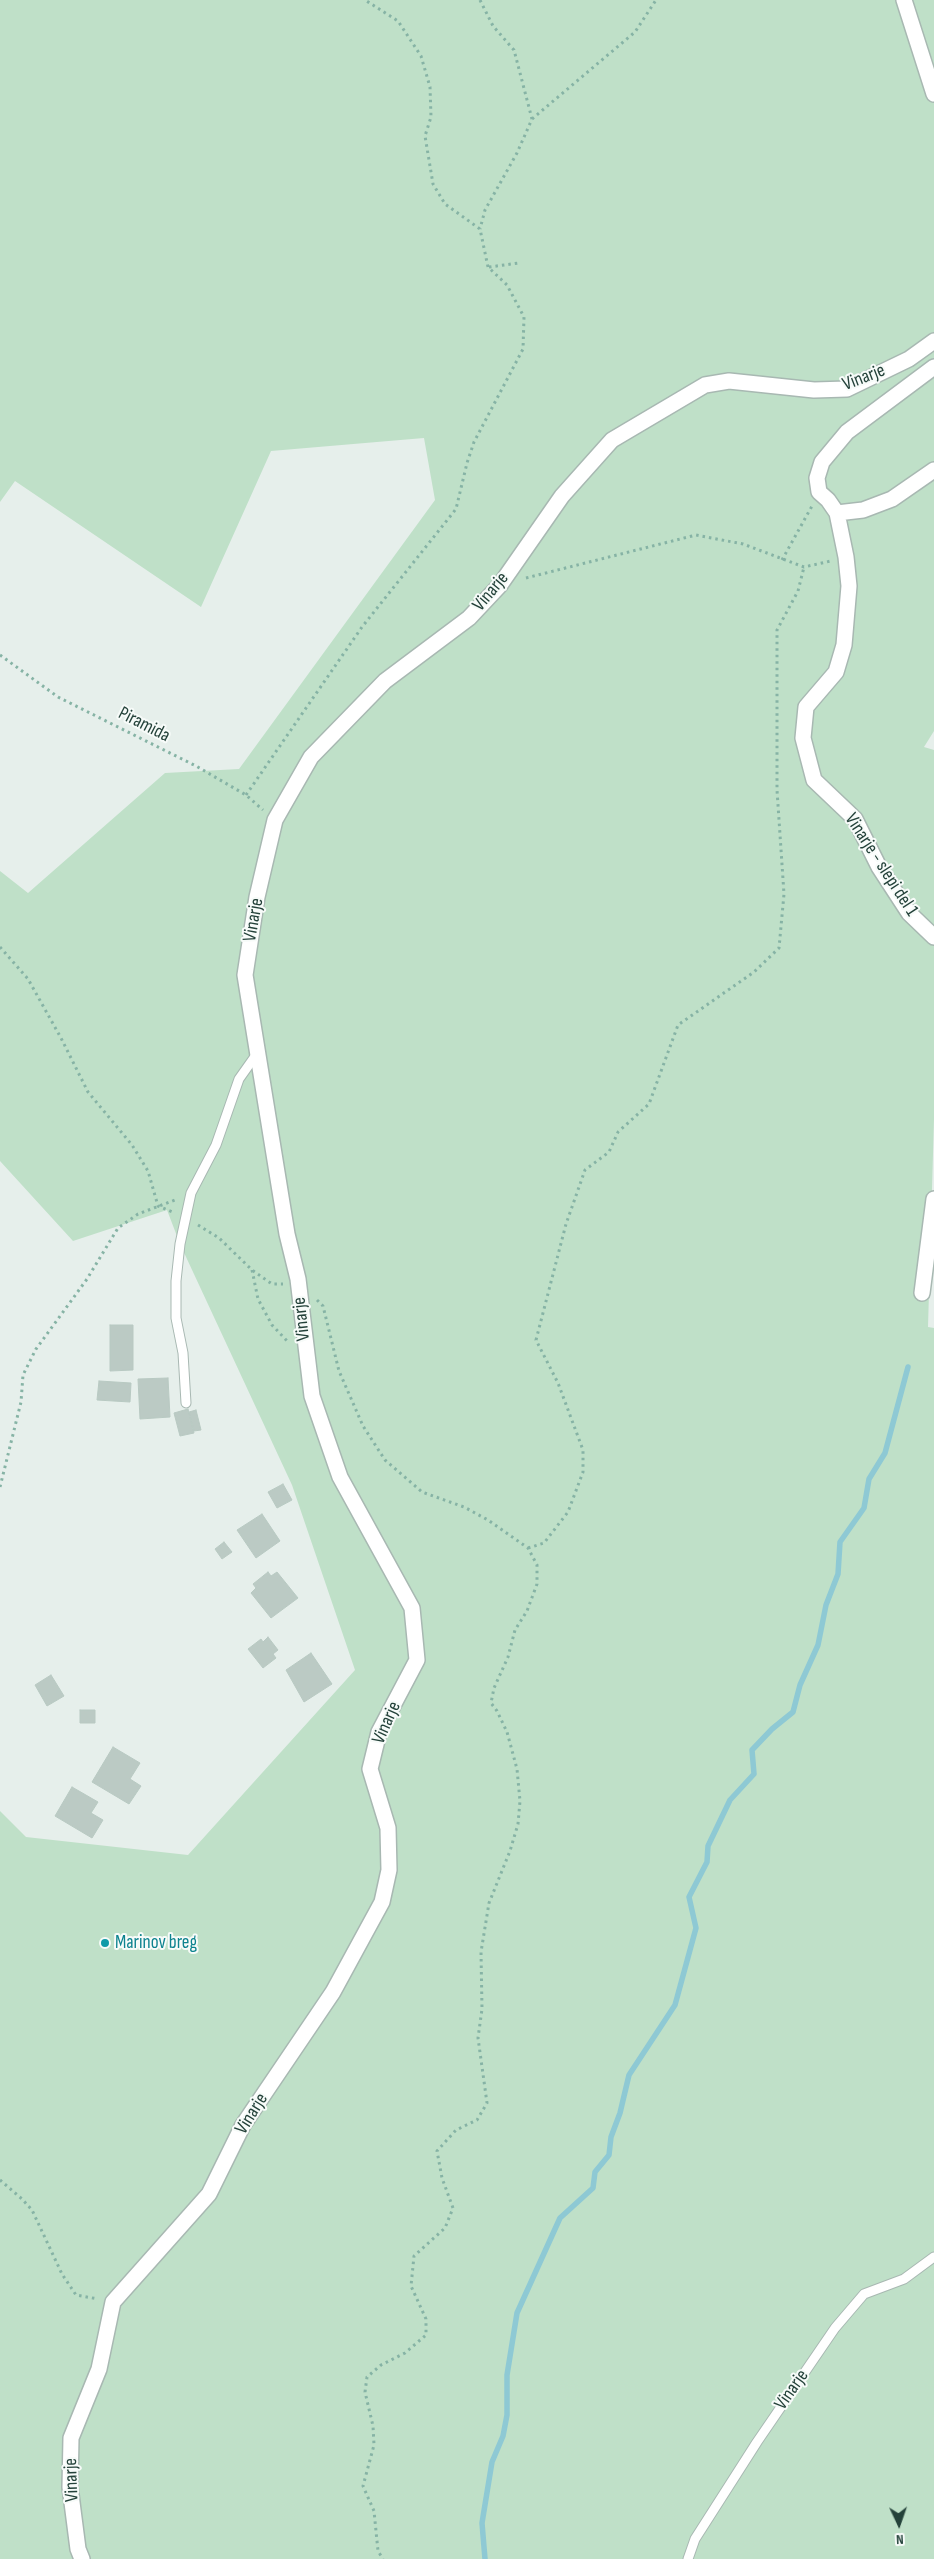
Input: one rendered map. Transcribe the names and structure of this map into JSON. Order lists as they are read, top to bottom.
{
  "streets": {
    "street": ["Vinarje", "Vinarje - slepi del 1"],
    "path": ["Piramida"]
  },
  "crossings": [
    ["Vinarje", "Piramida"]
  ],
  "places": ["Marinov breg"],
  "north": "bottom"
}
